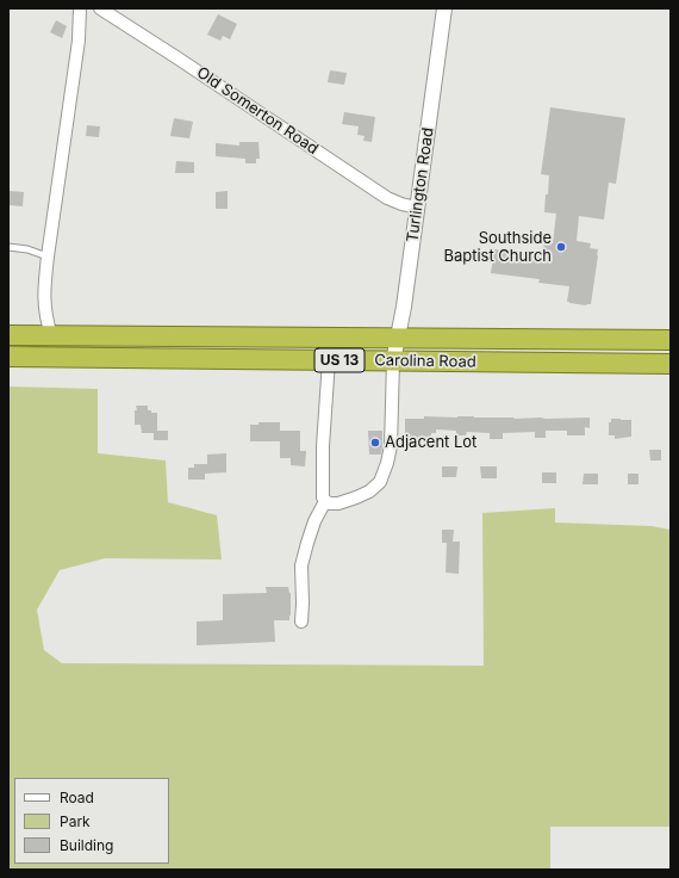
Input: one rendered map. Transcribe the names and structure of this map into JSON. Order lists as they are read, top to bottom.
{
  "streets": {
    "highway": ["US 13", "Carolina Road"],
    "street": ["Old Somerton Road", "Turlington Road"]
  },
  "crossings": [
    ["Old Somerton Road", "Turlington Road"],
    ["Turlington Road", "Carolina Road"]
  ],
  "places": ["Southside Baptist Church", "Adjacent Lot"],
  "legend": ["Road", "Park", "Building"]
}
